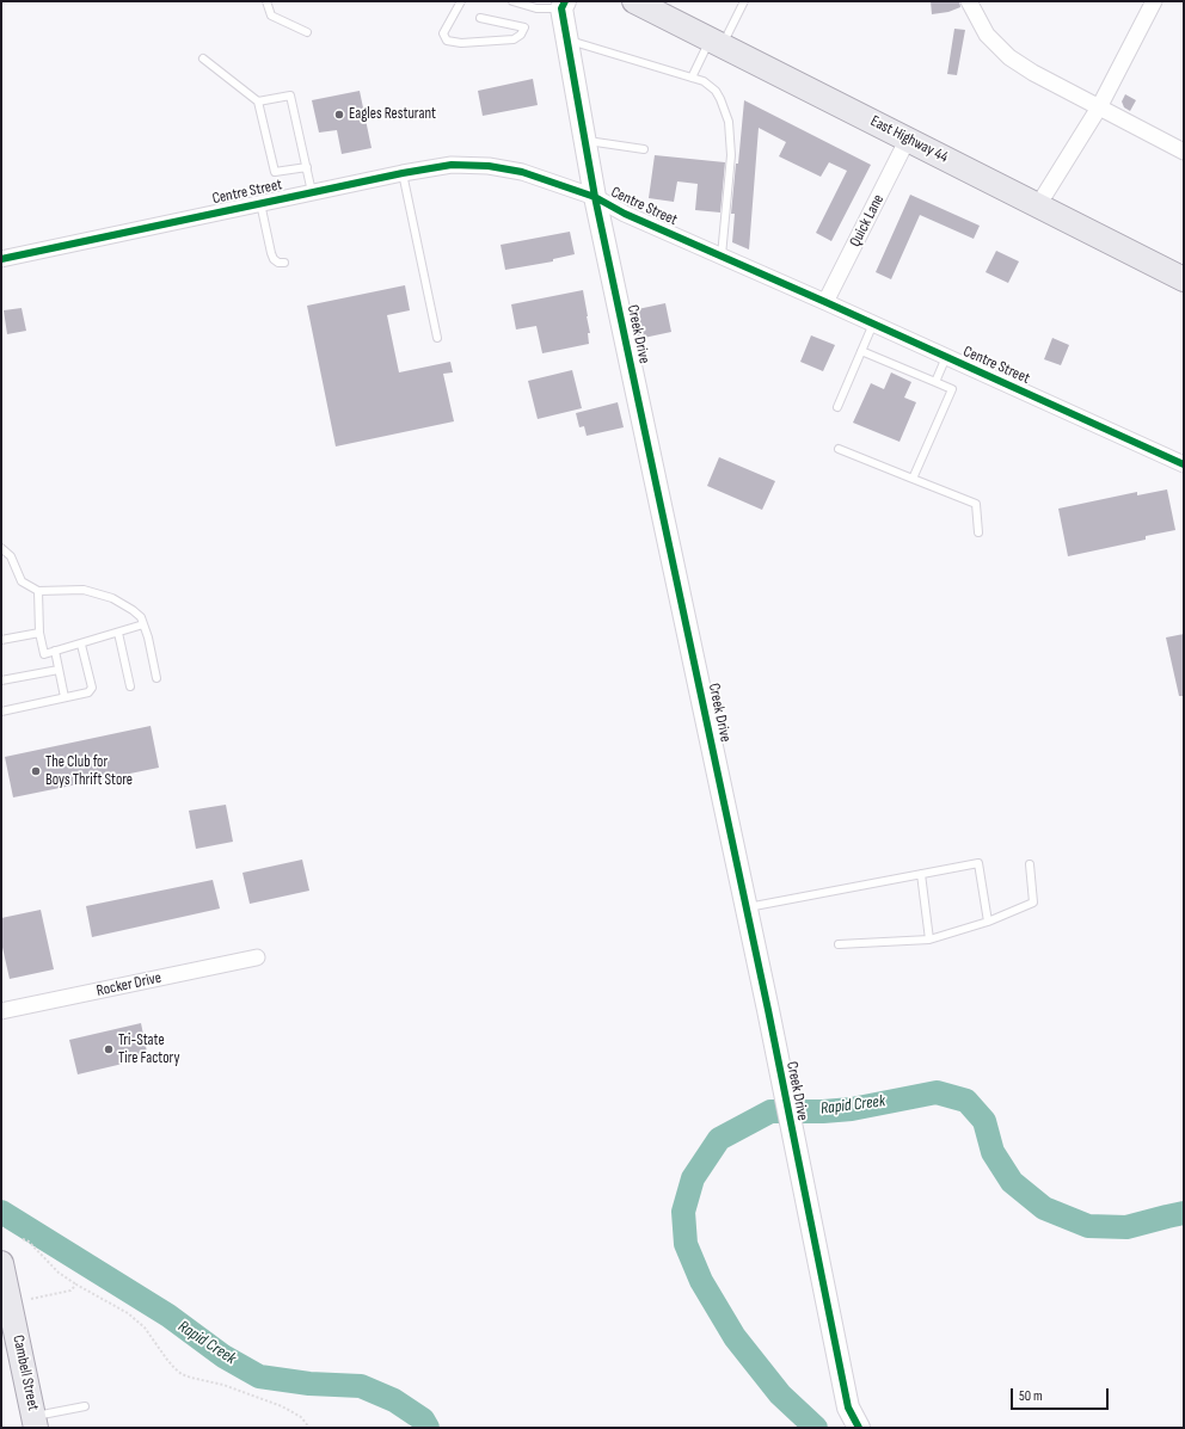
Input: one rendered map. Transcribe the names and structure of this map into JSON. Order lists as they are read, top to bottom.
{
  "streets": {
    "main road": ["East Highway 44", "Cambell Street"],
    "street": [
      "Centre Street",
      "Quick Lane",
      "Creek Drive",
      "Rocker Drive"
    ]
  },
  "crossings": [
    ["East Highway 44", "Quick Lane"],
    ["Centre Street", "Quick Lane"],
    ["Centre Street", "Creek Drive"]
  ],
  "water": ["Rapid Creek"],
  "places": ["Eagles Resturant", "The Club for Boys Thrift Store", "Tri-State Tire Factory"],
  "scale_bar": "50 m"
}
